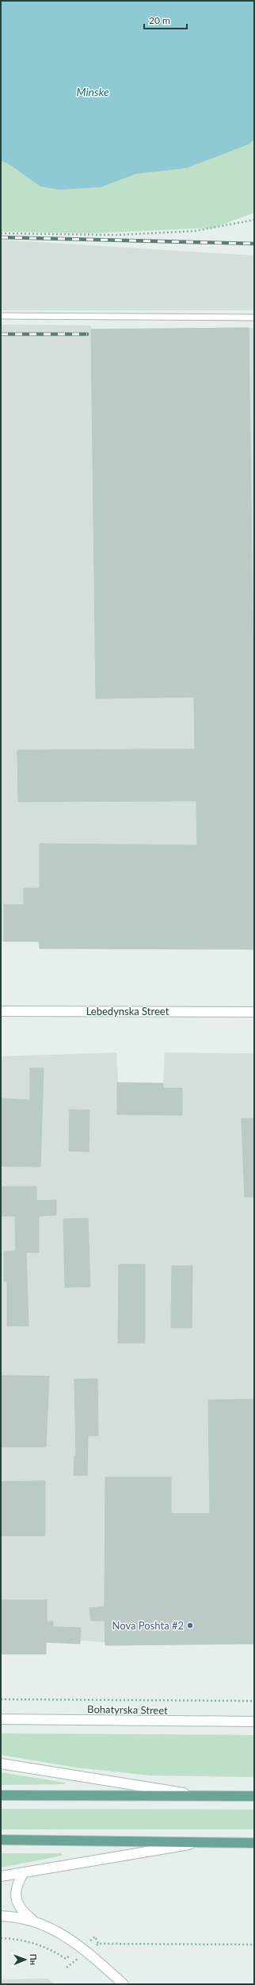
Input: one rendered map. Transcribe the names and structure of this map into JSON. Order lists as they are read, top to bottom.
{
  "streets": {
    "street": ["Lebedynska Street", "Bohatyrska Street"]
  },
  "water": ["Minske"],
  "places": ["Nova Poshta #2"],
  "scale_bar": "20 m",
  "north": "right"
}
